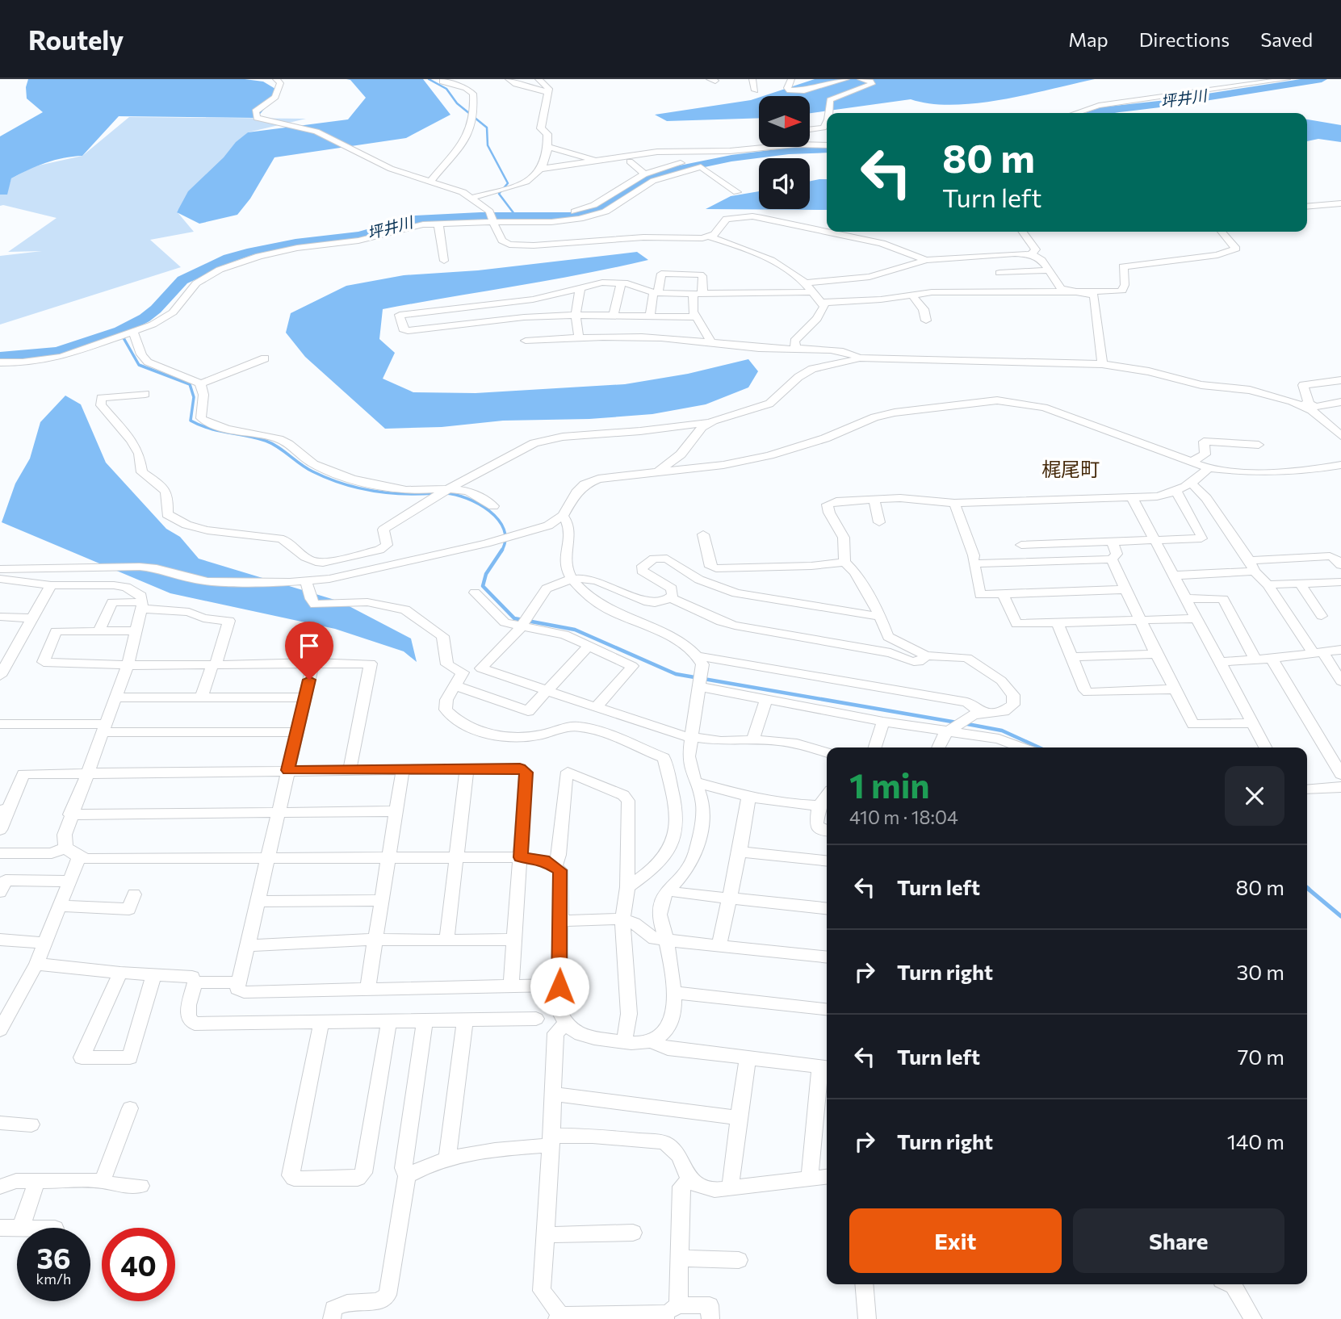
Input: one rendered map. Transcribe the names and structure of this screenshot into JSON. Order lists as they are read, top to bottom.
{
  "districts": ["梶尾町"],
  "water": ["坪井川"],
  "north": "right",
  "page": {
    "header": "Routely",
    "nav": ["Map", "Directions", "Saved"],
    "turn": ["80 m", "Turn left"],
    "heading": ["1 min", "410 m · 18:04"],
    "list": [
      {
        "name": "Turn left",
        "value": "80 m"
      },
      {
        "name": "Turn right",
        "value": "30 m"
      },
      {
        "name": "Turn left",
        "value": "70 m"
      },
      {
        "name": "Turn right",
        "value": "140 m"
      }
    ],
    "buttons": ["Exit", "Share"],
    "speed": "36 km/h",
    "limit": "40"
  }
}
